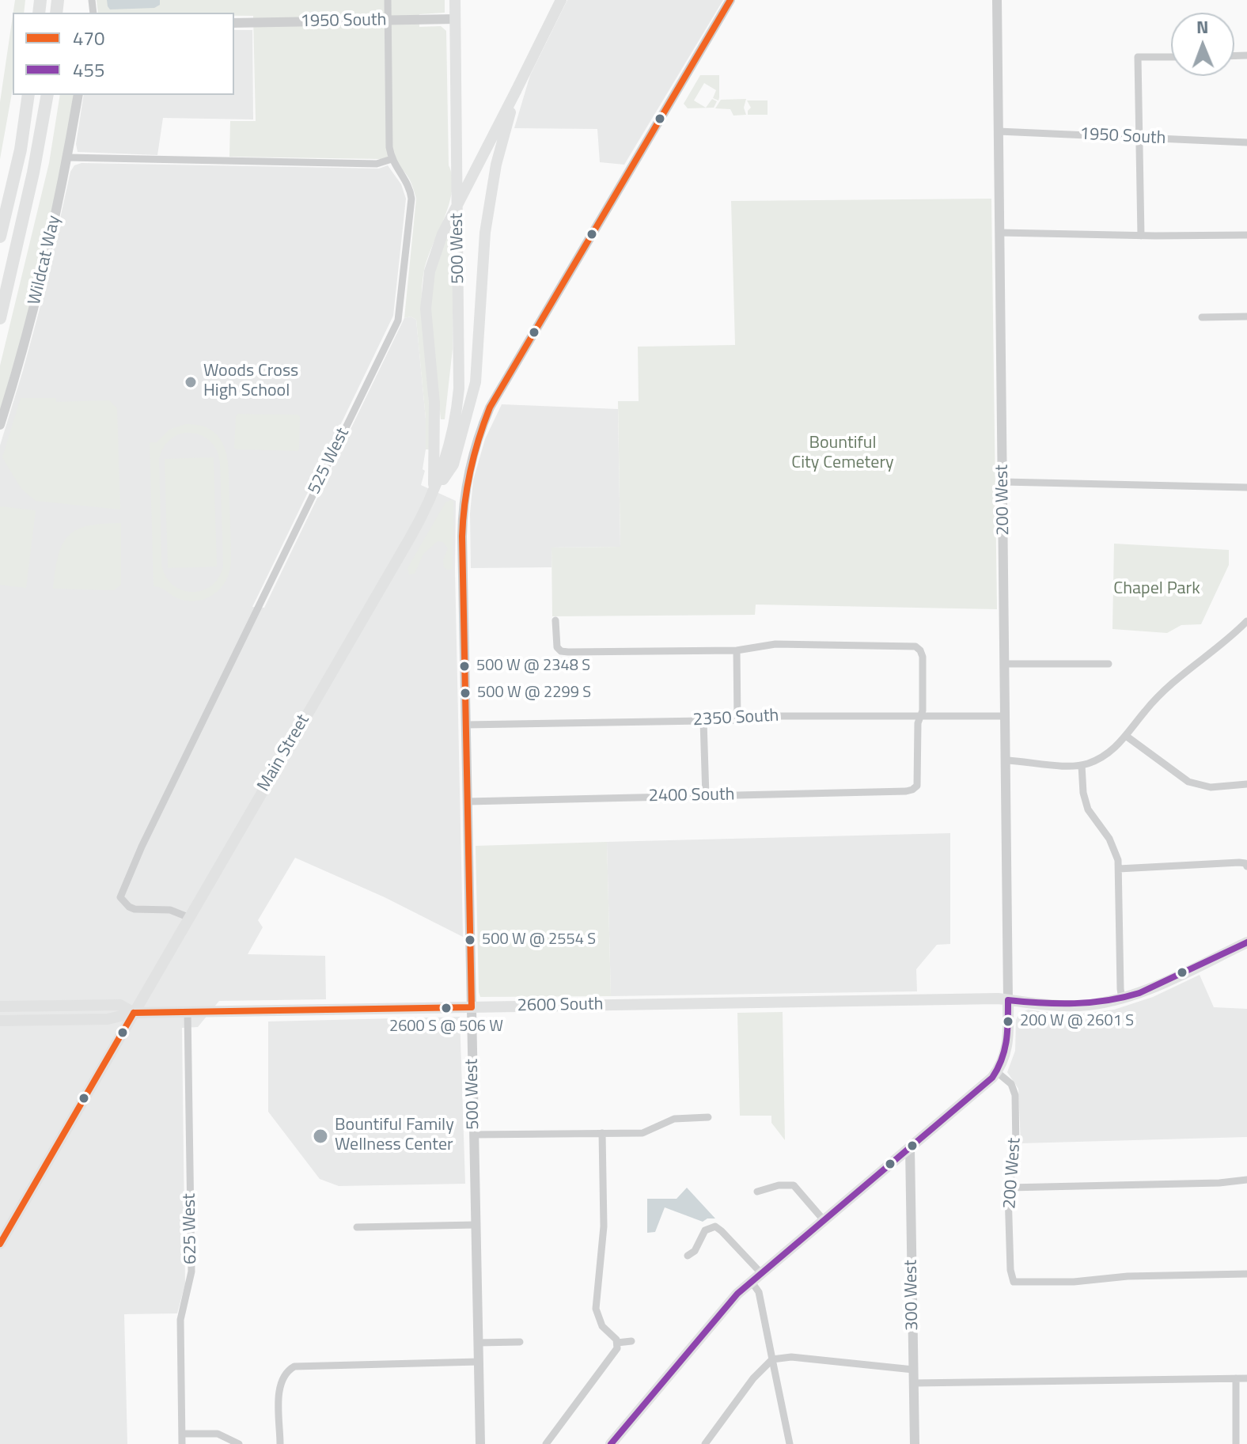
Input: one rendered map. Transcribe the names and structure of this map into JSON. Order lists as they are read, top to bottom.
{
  "streets": {
    "main road": ["500 West", "Main Street", "2600 South"],
    "street": [
      "1950 South",
      "Wildcat Way",
      "525 West",
      "200 West",
      "2350 South",
      "2400 South",
      "625 West",
      "300 West"
    ]
  },
  "crossings": [
    ["1950 South", "500 West"],
    ["1950 South", "525 West"],
    ["1950 South", "200 West"],
    ["500 West", "2350 South"],
    ["500 West", "Main Street"],
    ["500 West", "2400 South"],
    ["500 West", "2600 South"],
    ["525 West", "Main Street"],
    ["200 West", "2350 South"],
    ["200 West", "2600 South"],
    ["2350 South", "2400 South"],
    ["Main Street", "2600 South"],
    ["2600 South", "625 West"]
  ],
  "parks": ["Bountiful City Cemetery", "Chapel Park"],
  "places": [
    "Woods Cross High School",
    "500 W @ 2348 S",
    "500 W @ 2299 S",
    "500 W @ 2554 S",
    "2600 S @ 506 W",
    "200 W @ 2601 S",
    "Bountiful Family Wellness Center"
  ],
  "lines": ["transit line 470", "transit line 455"],
  "legend": ["470", "455"],
  "north": "top"
}
